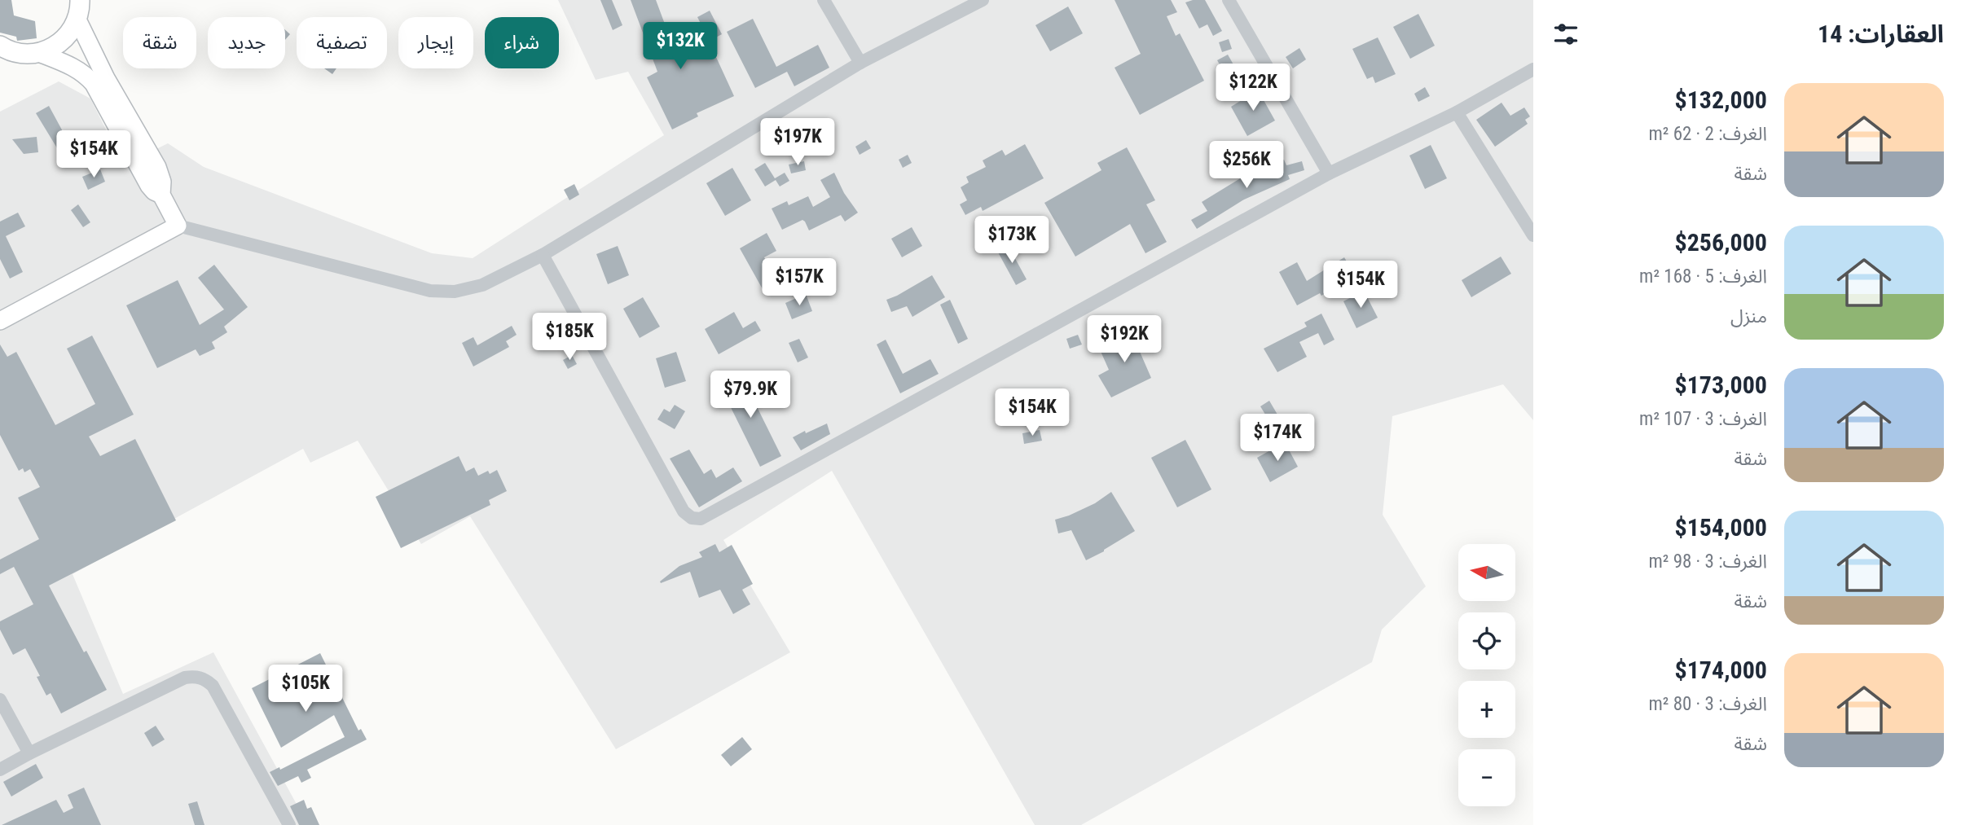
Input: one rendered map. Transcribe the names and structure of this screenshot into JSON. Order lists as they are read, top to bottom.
{
  "north": "left",
  "page": {
    "heading": "العقارات: 14",
    "chip": [
      "شراء",
      "إيجار",
      "تصفية",
      "جديد",
      "شقة"
    ],
    "price": [
      "$132K",
      "$122K",
      "$197K",
      "$154K",
      "$256K",
      "$173K",
      "$157K",
      "$154K",
      "$185K",
      "$192K",
      "$79.9K",
      "$154K",
      "$174K",
      "$105K"
    ],
    "list": [
      {
        "name": "$132,000",
        "note": "الغرف: 2 · 62 m² · شقة"
      },
      {
        "name": "$256,000",
        "note": "الغرف: 5 · 168 m² · منزل"
      },
      {
        "name": "$173,000",
        "note": "الغرف: 3 · 107 m² · شقة"
      },
      {
        "name": "$154,000",
        "note": "الغرف: 3 · 98 m² · شقة"
      },
      {
        "name": "$174,000",
        "note": "الغرف: 3 · 80 m² · شقة"
      }
    ],
    "map_buttons": ["+", "−"]
  }
}
